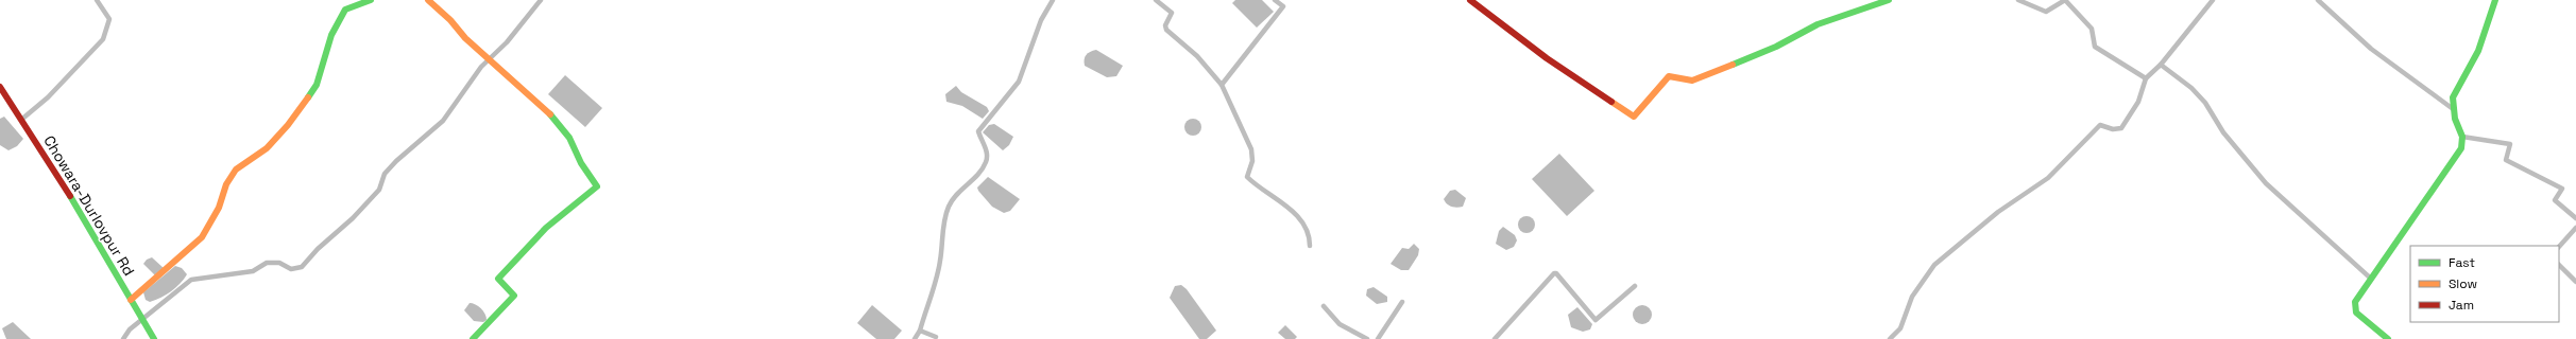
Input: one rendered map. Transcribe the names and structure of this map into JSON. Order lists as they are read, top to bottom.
{
  "streets": {
    "street": ["Chowara-Durlovpur Rd"]
  },
  "legend": ["Fast", "Slow", "Jam"]
}
